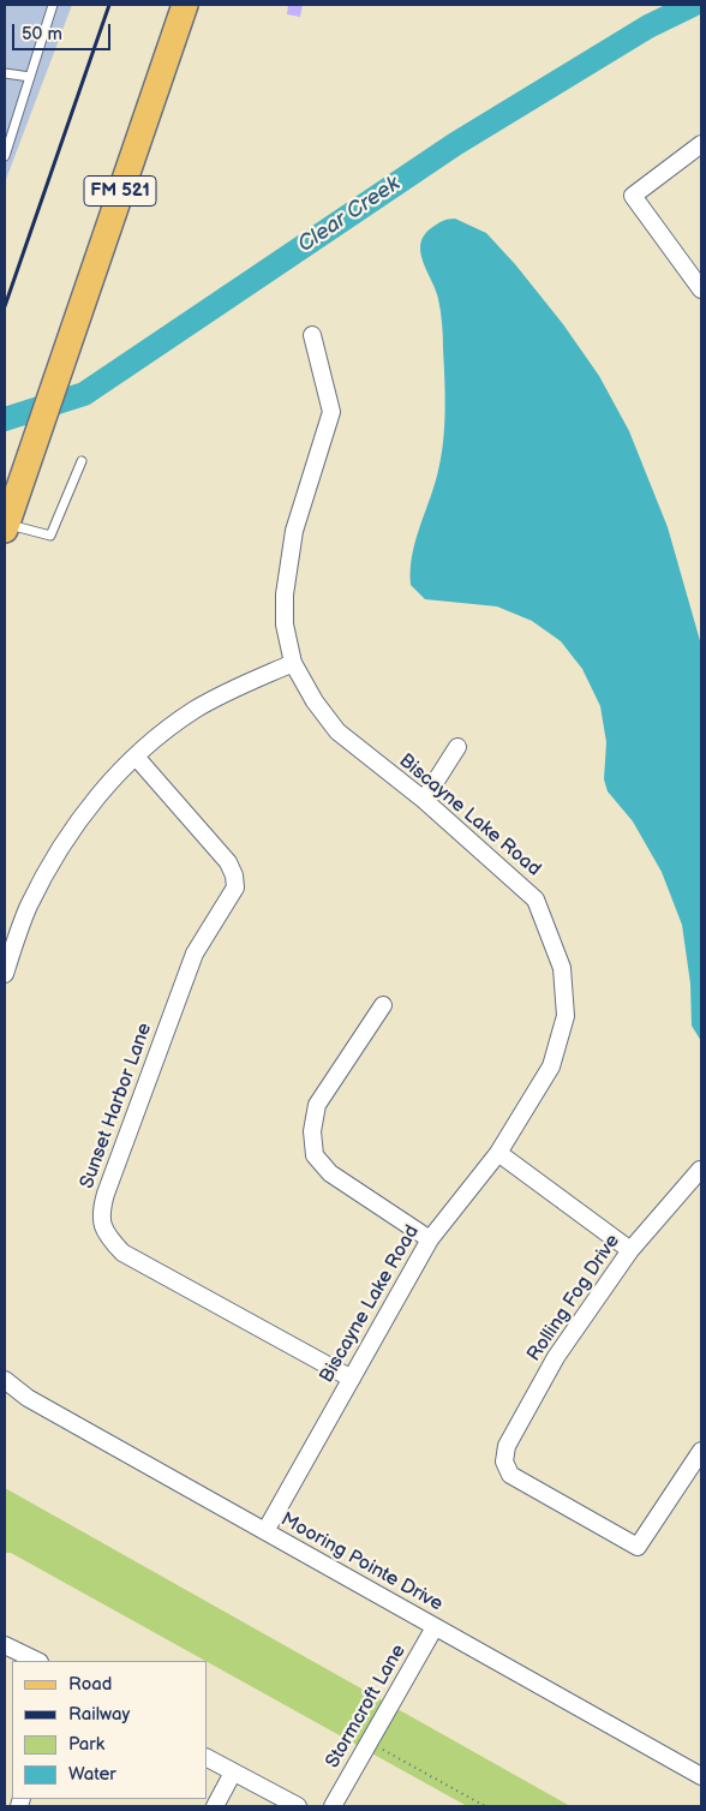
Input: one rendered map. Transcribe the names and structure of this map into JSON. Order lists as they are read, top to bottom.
{
  "streets": {
    "main road": ["FM 521"],
    "street": [
      "Biscayne Lake Road",
      "Sunset Harbor Lane",
      "Rolling Fog Drive",
      "Mooring Pointe Drive",
      "Stormcroft Lane"
    ]
  },
  "crossings": [
    ["Biscayne Lake Road", "Sunset Harbor Lane"],
    ["Biscayne Lake Road", "Mooring Pointe Drive"],
    ["Mooring Pointe Drive", "Stormcroft Lane"]
  ],
  "water": ["Clear Creek"],
  "legend": [
    "Road",
    "Railway",
    "Park",
    "Water"
  ],
  "scale_bar": "50 m"
}
